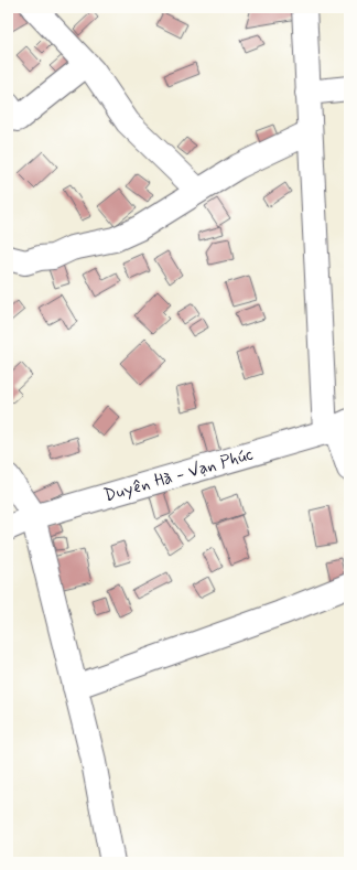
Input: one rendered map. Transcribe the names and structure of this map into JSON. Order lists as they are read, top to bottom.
{
  "streets": {
    "street": ["Duyên Hà - Vạn Phúc"]
  }
}
